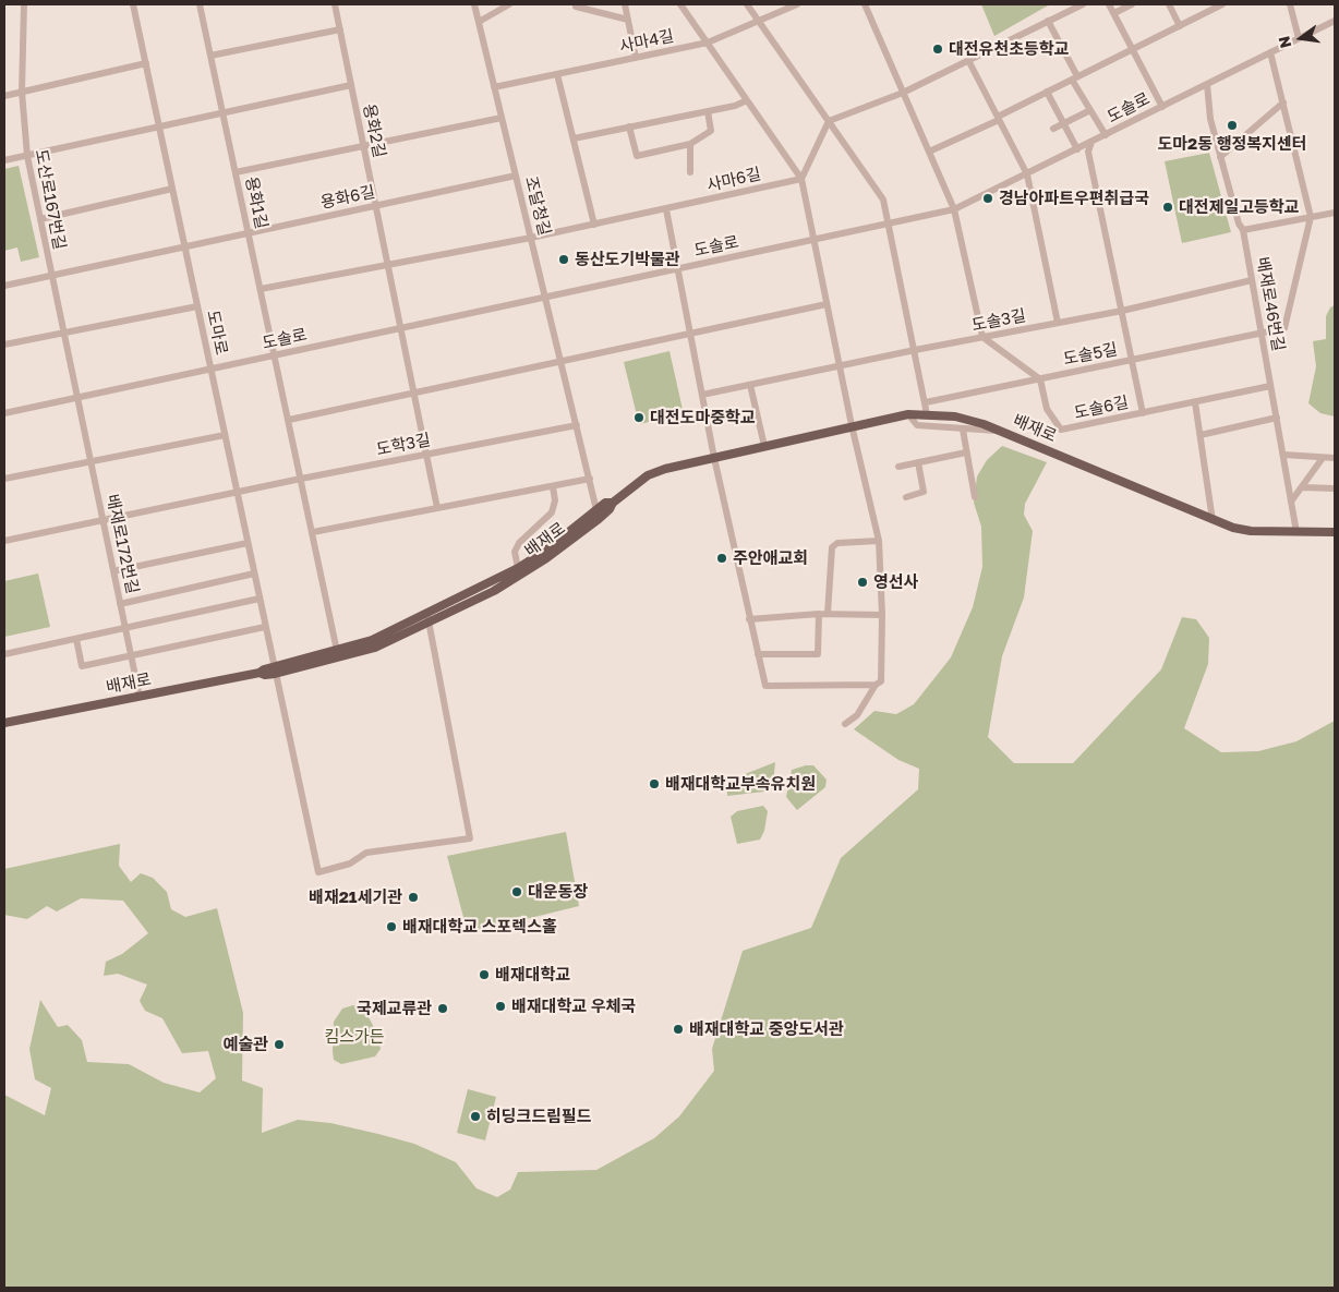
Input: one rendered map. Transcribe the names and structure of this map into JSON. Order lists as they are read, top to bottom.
{
  "streets": {
    "main road": ["배재로"],
    "street": [
      "사마4길",
      "도솔로",
      "용화2길",
      "사마6길",
      "용화6길",
      "도산로167번길",
      "용화1길",
      "조달청길",
      "배재로46번길",
      "도솔3길",
      "도마로",
      "도솔5길",
      "도솔6길",
      "도학3길",
      "배재로172번길"
    ]
  },
  "crossings": [
    ["사마4길", "조달청길"],
    ["도솔로", "용화2길"],
    ["도솔로", "도산로167번길"],
    ["도솔로", "용화1길"],
    ["도솔로", "조달청길"],
    ["도솔로", "배재로46번길"],
    ["도솔로", "도마로"],
    ["도솔로", "배재로172번길"],
    ["용화2길", "사마6길"],
    ["용화2길", "용화6길"],
    ["용화2길", "도학3길"],
    ["사마6길", "용화1길"],
    ["사마6길", "조달청길"],
    ["용화6길", "도산로167번길"],
    ["용화6길", "용화1길"],
    ["용화6길", "조달청길"],
    ["용화6길", "도마로"],
    ["도산로167번길", "배재로172번길"],
    ["용화1길", "배재로"],
    ["용화1길", "도학3길"],
    ["조달청길", "배재로"],
    ["조달청길", "도학3길"],
    ["배재로46번길", "도솔3길"],
    ["배재로46번길", "도솔5길"],
    ["배재로46번길", "도솔6길"],
    ["배재로46번길", "배재로"],
    ["도마로", "배재로"],
    ["도마로", "도학3길"],
    ["도솔5길", "도솔6길"],
    ["배재로", "배재로172번길"],
    ["도학3길", "배재로172번길"]
  ],
  "parks": ["킴스가든"],
  "places": [
    "대전유천초등학교",
    "도마2동 행정복지센터",
    "경남아파트우편취급국",
    "대전제일고등학교",
    "동산도기박물관",
    "대전도마중학교",
    "주안애교회",
    "영선사",
    "배재대학교부속유치원",
    "대운동장",
    "배재21세기관",
    "배재대학교 스포렉스홀",
    "배재대학교",
    "배재대학교 우체국",
    "국제교류관",
    "배재대학교 중앙도서관",
    "예술관",
    "히딩크드림필드"
  ],
  "north": "left"
}
